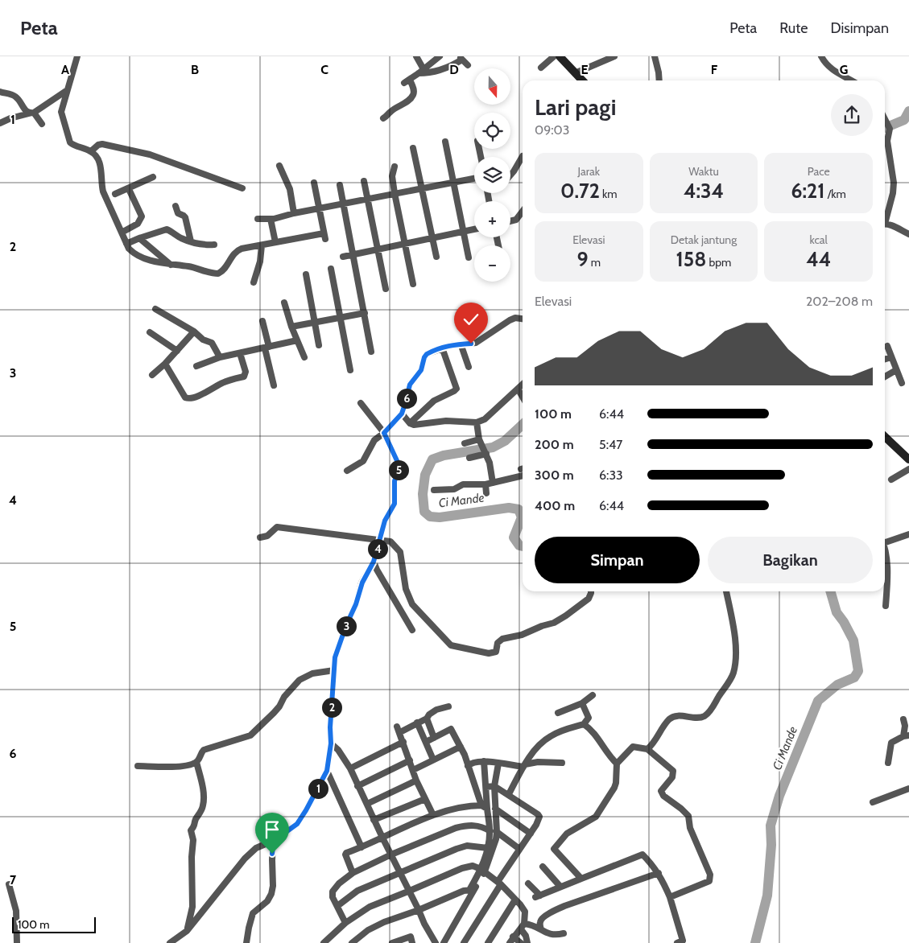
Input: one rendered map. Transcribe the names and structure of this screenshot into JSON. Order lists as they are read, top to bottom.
{
  "water": ["Ci Mande"],
  "scale_bar": "100 m",
  "north": "bottom",
  "page": {
    "header": "Peta",
    "nav": ["Peta", "Rute", "Disimpan"],
    "map_buttons": ["+", "−"],
    "heading": ["Lari pagi", "09:03"],
    "stats": [
      ["Jarak", "0.72 km"],
      ["Waktu", "4:34"],
      ["Pace", "6:21 /km"],
      ["Elevasi", "9 m"],
      ["Detak jantung", "158 bpm"],
      ["kcal", "44"]
    ],
    "chart": ["Elevasi", "202–208 m"],
    "pins": [
      "6",
      "5",
      "4",
      "3",
      "2",
      "1"
    ],
    "list": [
      {
        "name": "100 m",
        "note": "6:44"
      },
      {
        "name": "200 m",
        "note": "5:47"
      },
      {
        "name": "300 m",
        "note": "6:33"
      },
      {
        "name": "400 m",
        "note": "6:44"
      }
    ],
    "buttons": ["Simpan", "Bagikan"],
    "scale": "100 m"
  },
  "grid": {
    "columns": [
      "A",
      "B",
      "C",
      "D",
      "E",
      "F",
      "G"
    ],
    "rows": [
      "1",
      "2",
      "3",
      "4",
      "5",
      "6",
      "7"
    ]
  }
}
